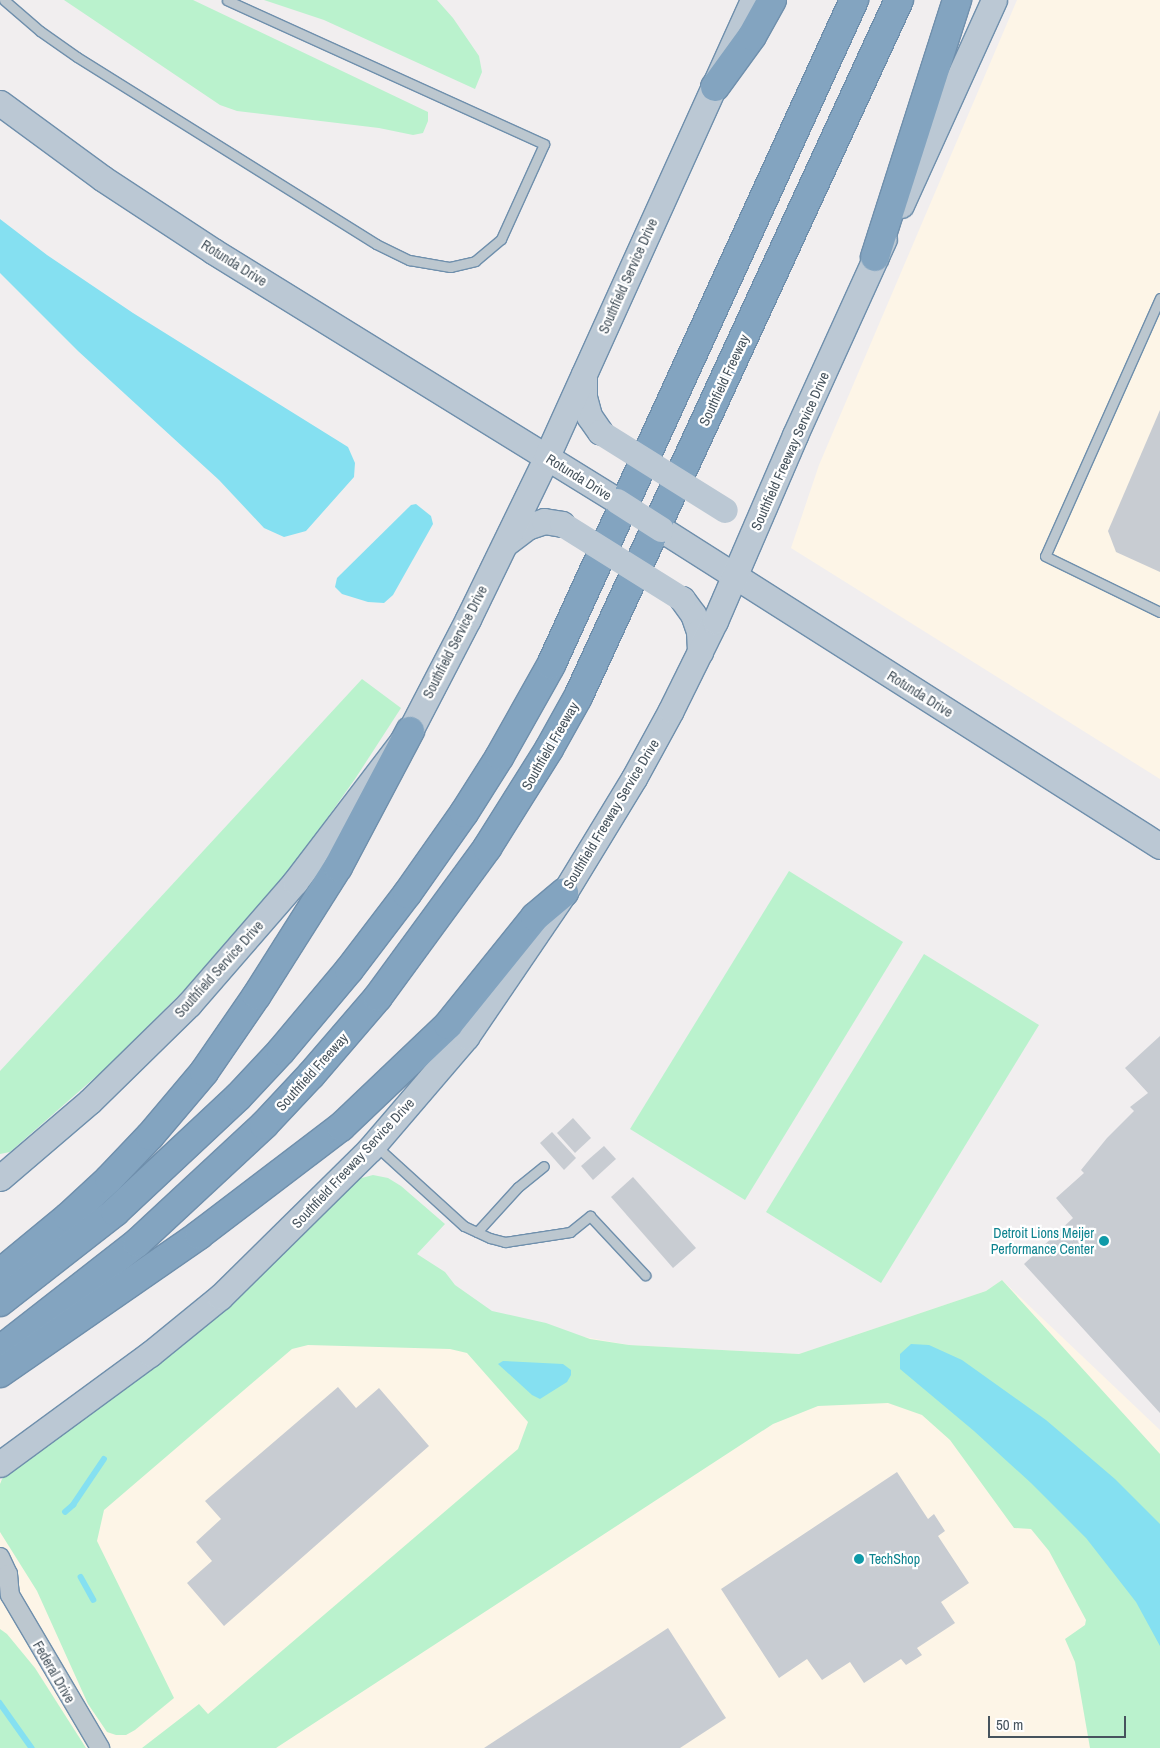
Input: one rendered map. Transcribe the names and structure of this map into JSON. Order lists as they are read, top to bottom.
{
  "streets": {
    "highway": ["Southfield Freeway"],
    "main road": ["Rotunda Drive", "Southfield Service Drive", "Southfield Freeway Service Drive"],
    "street": ["Federal Drive"]
  },
  "crossings": [
    ["Rotunda Drive", "Southfield Service Drive"],
    ["Rotunda Drive", "Southfield Freeway Service Drive"]
  ],
  "places": ["Detroit Lions Meijer Performance Center", "TechShop"],
  "scale_bar": "50 m"
}
